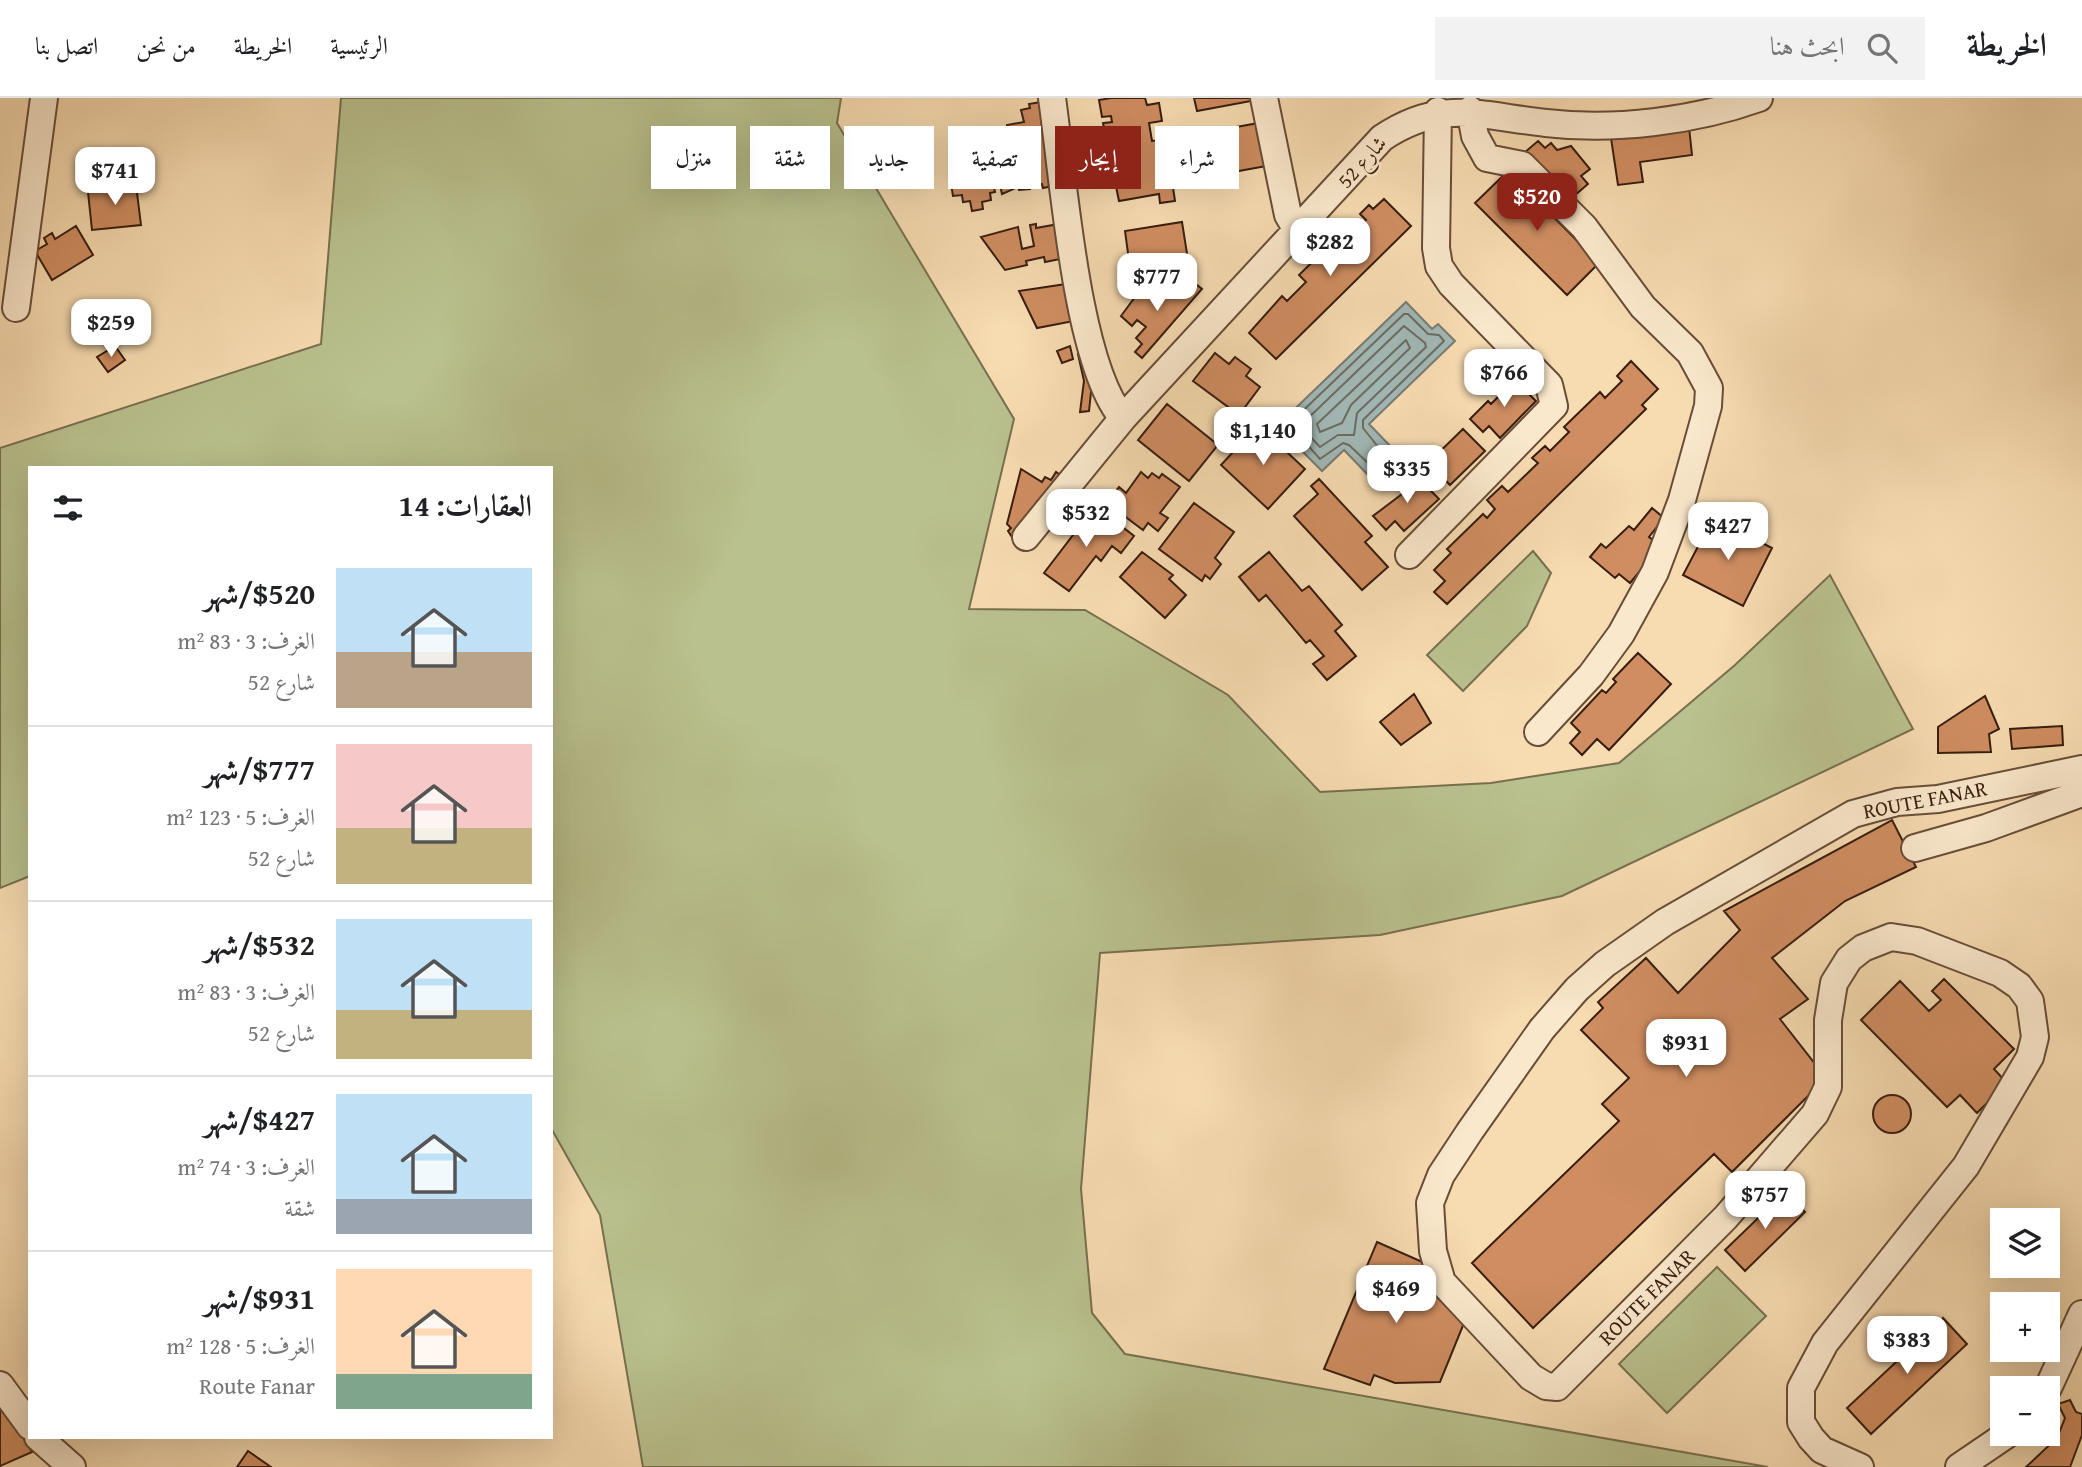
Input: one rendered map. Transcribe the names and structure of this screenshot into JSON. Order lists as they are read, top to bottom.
{
  "streets": {
    "street": ["شارع 52", "ROUTE FANAR"]
  },
  "page": {
    "header": "الخريطة",
    "search": "ابحث هنا",
    "nav": [
      "الرئيسية",
      "الخريطة",
      "من نحن",
      "اتصل بنا"
    ],
    "chip": [
      "شراء",
      "إيجار",
      "تصفية",
      "جديد",
      "شقة",
      "منزل"
    ],
    "price": [
      "$741",
      "$520",
      "$282",
      "$777",
      "$259",
      "$766",
      "$1,140",
      "$335",
      "$532",
      "$427",
      "$931",
      "$757",
      "$469",
      "$383"
    ],
    "heading": "العقارات: 14",
    "list": [
      {
        "name": "$520/شهر",
        "note": "الغرف: 3 · 83 m² · شارع 52"
      },
      {
        "name": "$777/شهر",
        "note": "الغرف: 5 · 123 m² · شارع 52"
      },
      {
        "name": "$532/شهر",
        "note": "الغرف: 3 · 83 m² · شارع 52"
      },
      {
        "name": "$427/شهر",
        "note": "الغرف: 3 · 74 m² · شقة"
      },
      {
        "name": "$931/شهر",
        "note": "الغرف: 5 · 128 m² · Route Fanar"
      }
    ],
    "map_buttons": ["+", "−"]
  }
}
